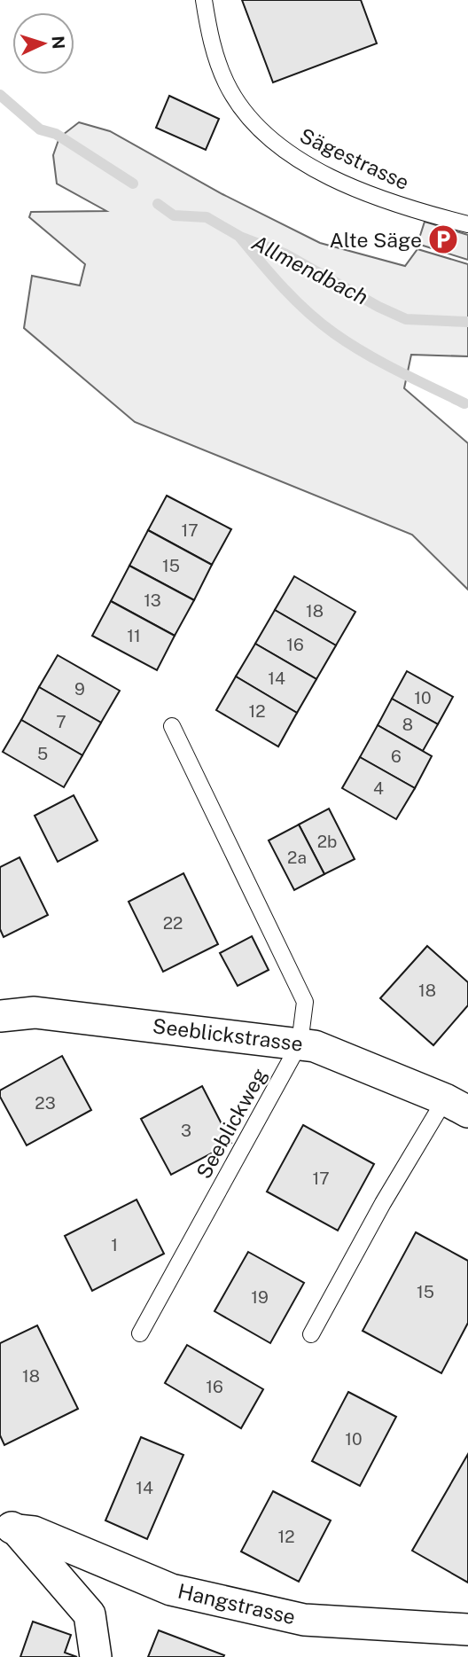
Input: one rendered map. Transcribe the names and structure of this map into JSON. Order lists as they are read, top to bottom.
{
  "streets": {
    "street": ["Seeblickstrasse", "Hangstrasse"],
    "lane": ["Sägestrasse", "Seeblickweg"]
  },
  "crossings": [
    ["Seeblickstrasse", "Seeblickweg"]
  ],
  "water": ["Allmendbach"],
  "places": {
    "parking": ["Alte Säge"]
  },
  "house_numbers": [
    "17",
    "15",
    "13",
    "18",
    "11",
    "16",
    "14",
    "9",
    "10",
    "12",
    "7",
    "8",
    "5",
    "6",
    "4",
    "2b",
    "2a",
    "22",
    "18",
    "23",
    "3",
    "17",
    "1",
    "15",
    "19",
    "18",
    "16",
    "10",
    "14",
    "12"
  ],
  "north": "right"
}
